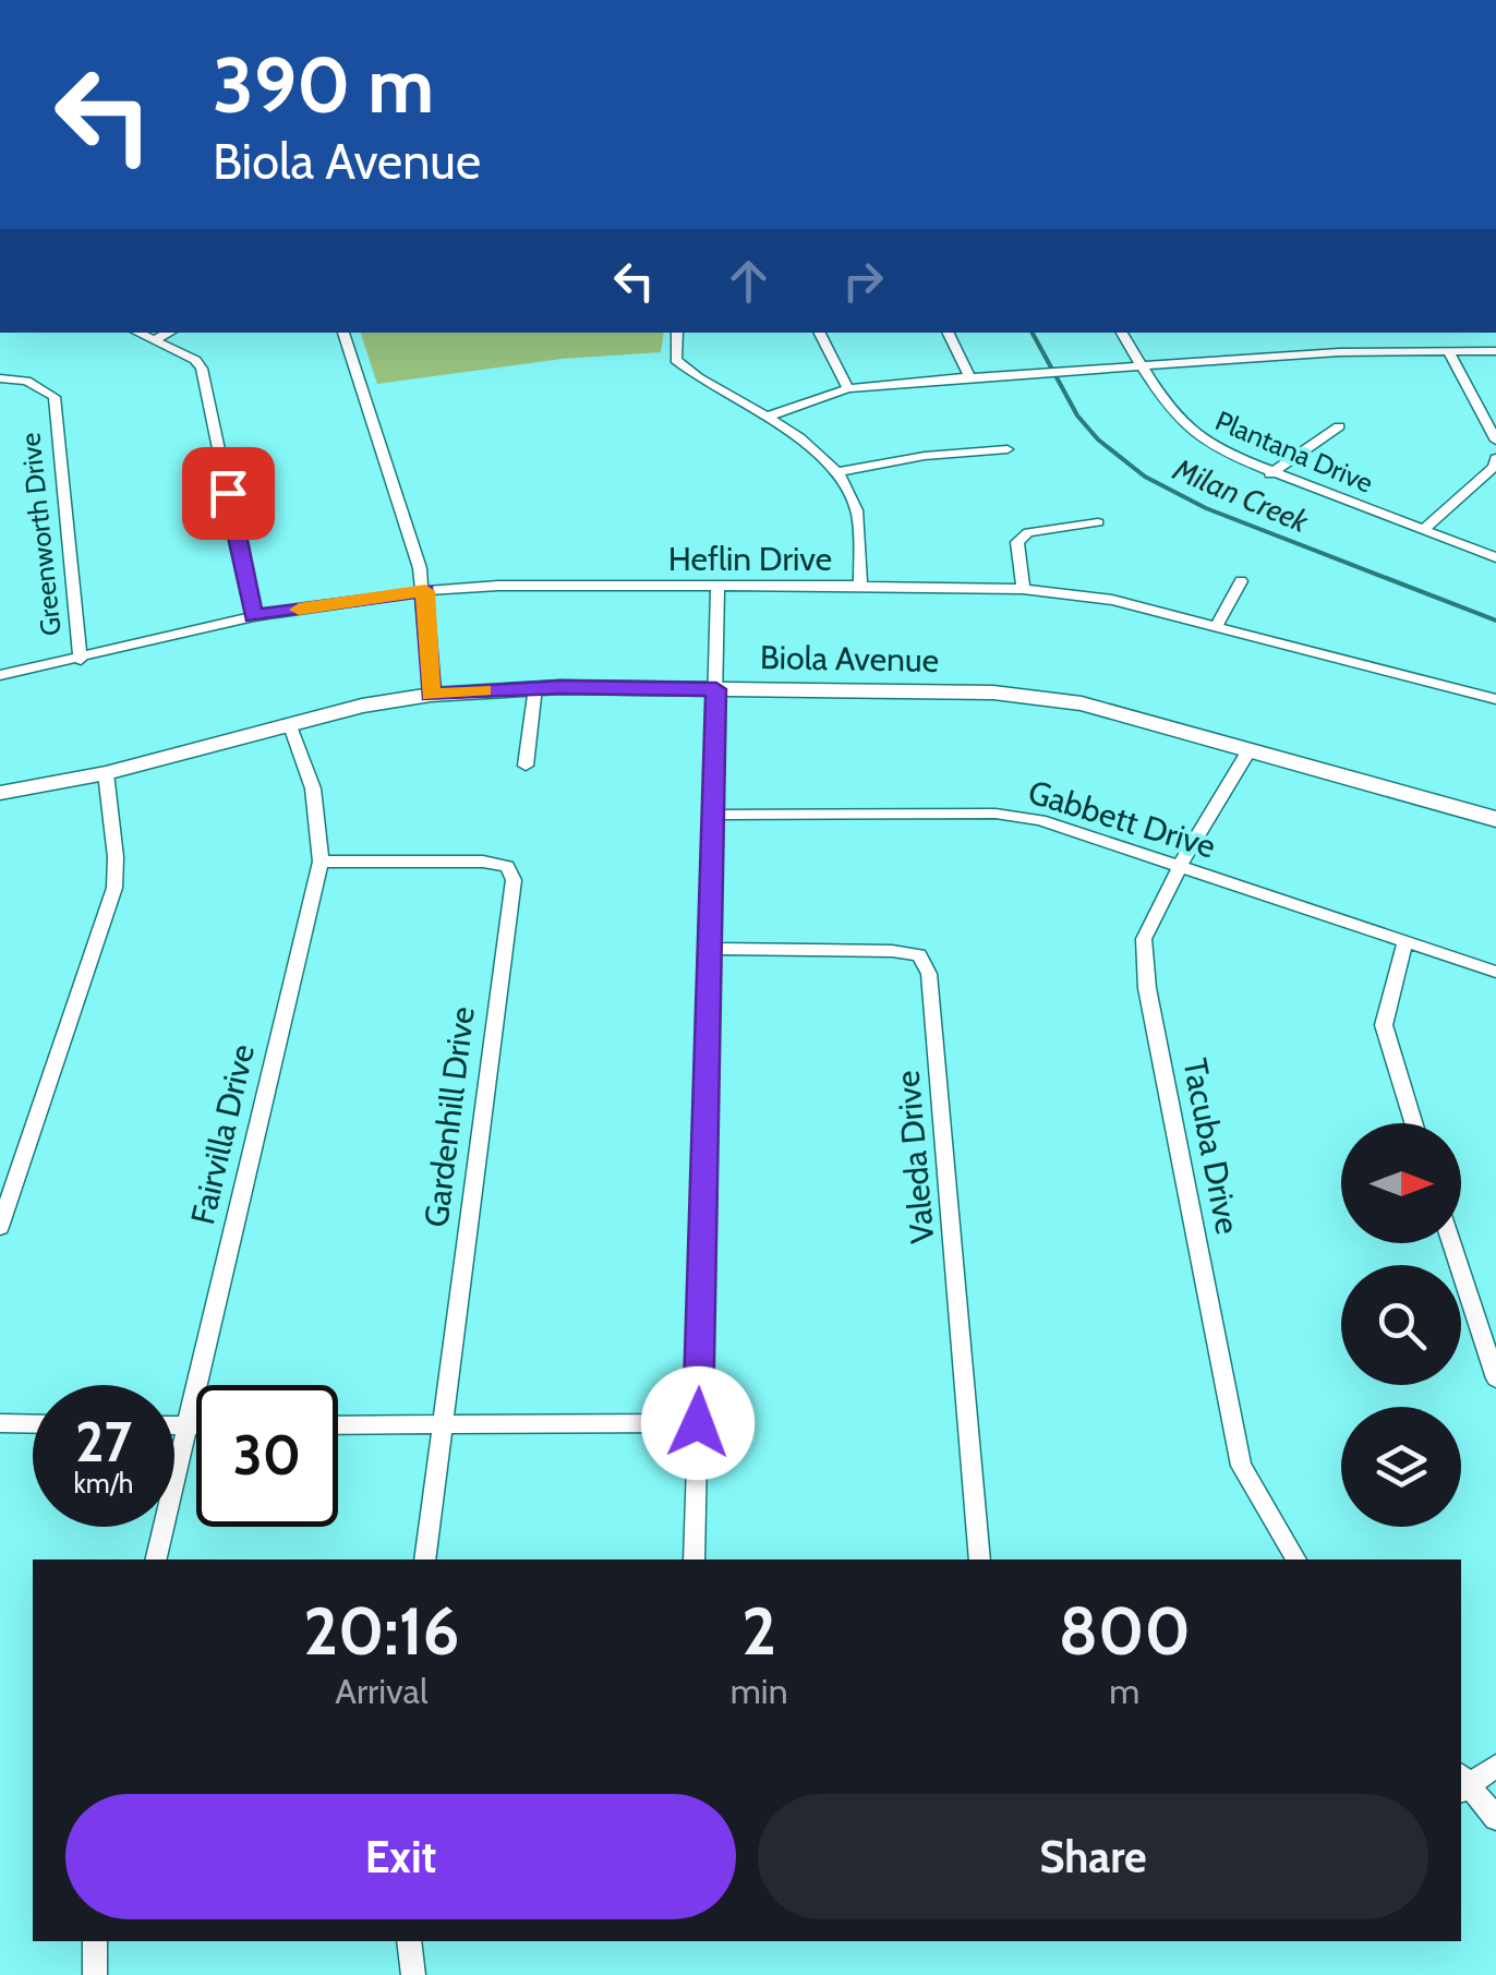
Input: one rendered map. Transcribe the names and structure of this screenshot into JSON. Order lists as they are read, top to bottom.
{
  "streets": {
    "street": [
      "Plantana Drive",
      "Greenworth Drive",
      "Heflin Drive",
      "Biola Avenue",
      "Gabbett Drive",
      "Gardenhill Drive",
      "Fairvilla Drive",
      "Tacuba Drive",
      "Valeda Drive"
    ]
  },
  "crossings": [
    ["Greenworth Drive", "Heflin Drive"],
    ["Biola Avenue", "Fairvilla Drive"],
    ["Biola Avenue", "Tacuba Drive"],
    ["Gabbett Drive", "Tacuba Drive"],
    ["Gardenhill Drive", "Fairvilla Drive"]
  ],
  "water": ["Milan Creek"],
  "north": "right",
  "page": {
    "turn": ["390 m", "Biola Avenue"],
    "speed": "27 km/h",
    "limit": "30",
    "eta": [
      "20:16",
      "Arrival",
      "2",
      "min",
      "800",
      "m"
    ],
    "buttons": ["Exit", "Share"]
  }
}
